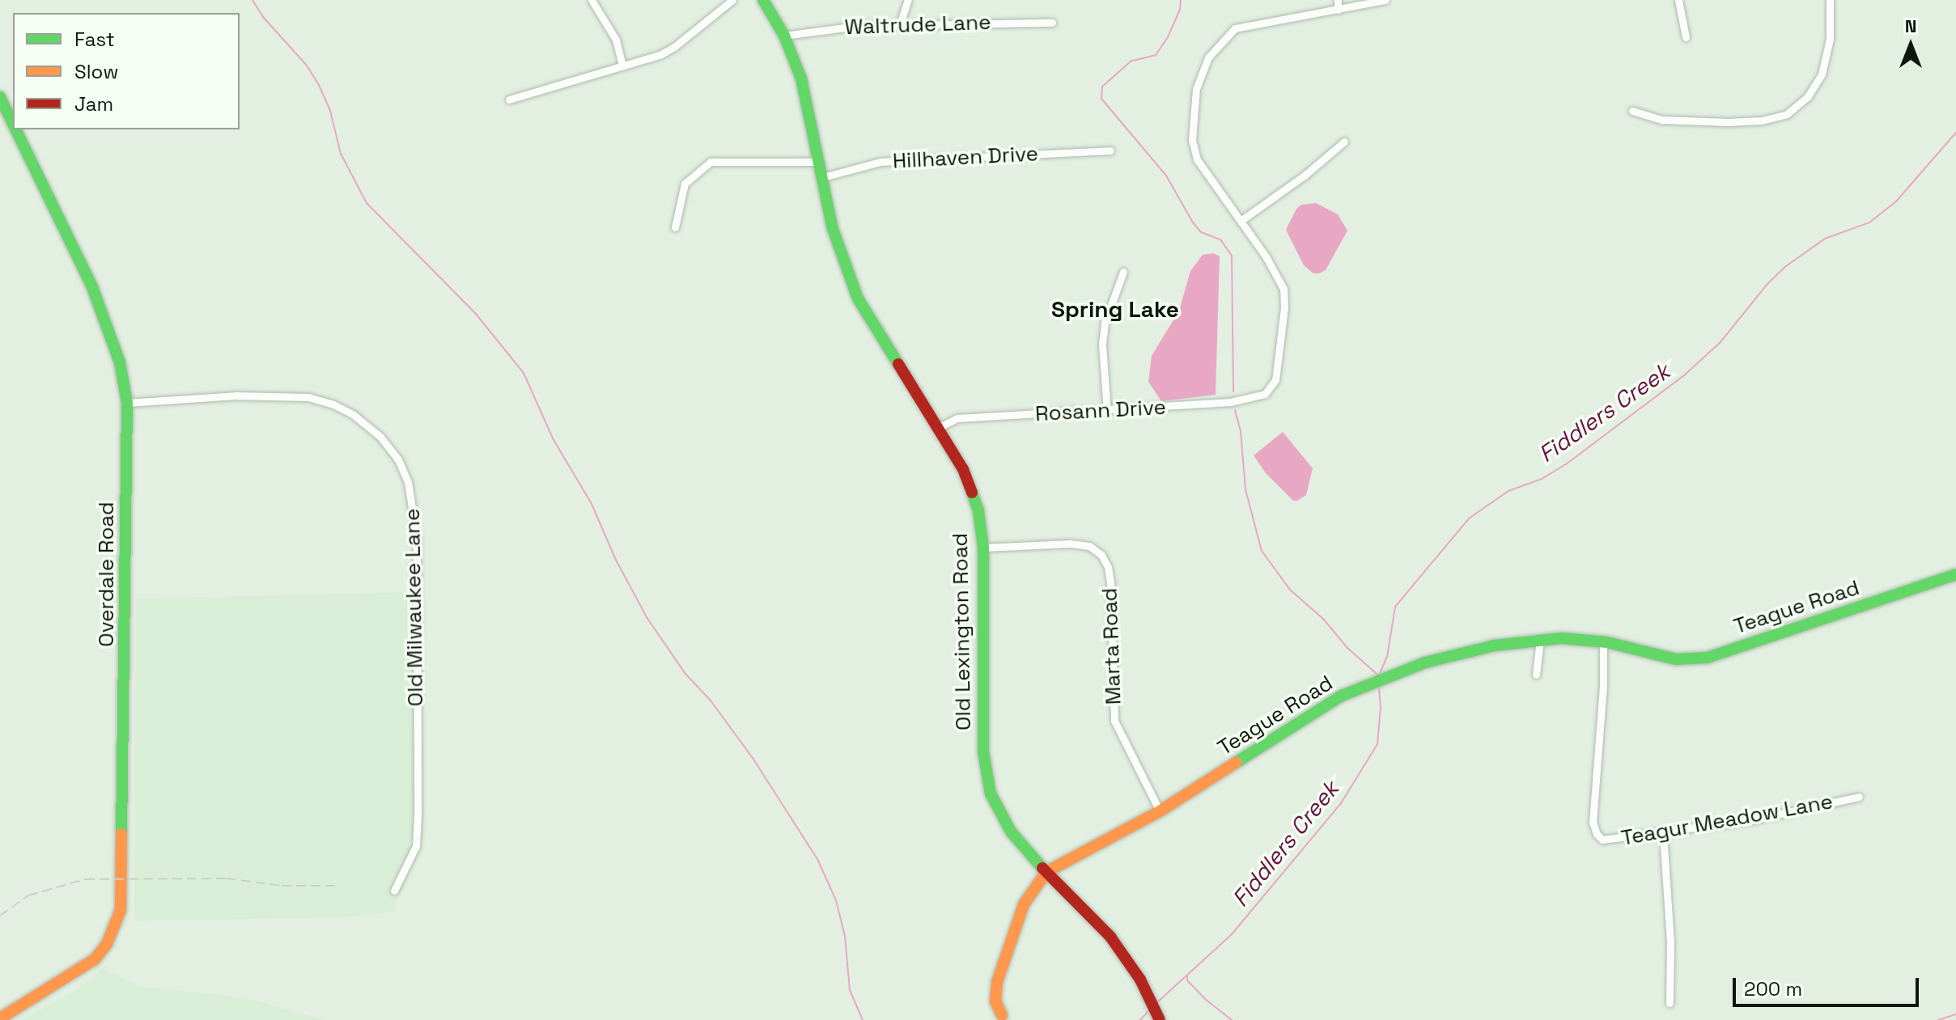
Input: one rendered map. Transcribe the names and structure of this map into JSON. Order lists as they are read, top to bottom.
{
  "streets": {
    "street": [
      "Waltrude Lane",
      "Hillhaven Drive",
      "Rosann Drive",
      "Overdale Road",
      "Old Milwaukee Lane",
      "Teague Road",
      "Old Lexington Road",
      "Marta Road",
      "Teagur Meadow Lane"
    ]
  },
  "crossings": [
    ["Waltrude Lane", "Old Lexington Road"],
    ["Hillhaven Drive", "Old Lexington Road"],
    ["Rosann Drive", "Old Lexington Road"],
    ["Overdale Road", "Old Milwaukee Lane"],
    ["Teague Road", "Old Lexington Road"],
    ["Teague Road", "Marta Road"],
    ["Teague Road", "Teagur Meadow Lane"],
    ["Old Lexington Road", "Marta Road"]
  ],
  "districts": ["Spring Lake"],
  "water": ["Fiddlers Creek"],
  "legend": ["Fast", "Slow", "Jam"],
  "scale_bar": "200 m",
  "north": "top"
}
